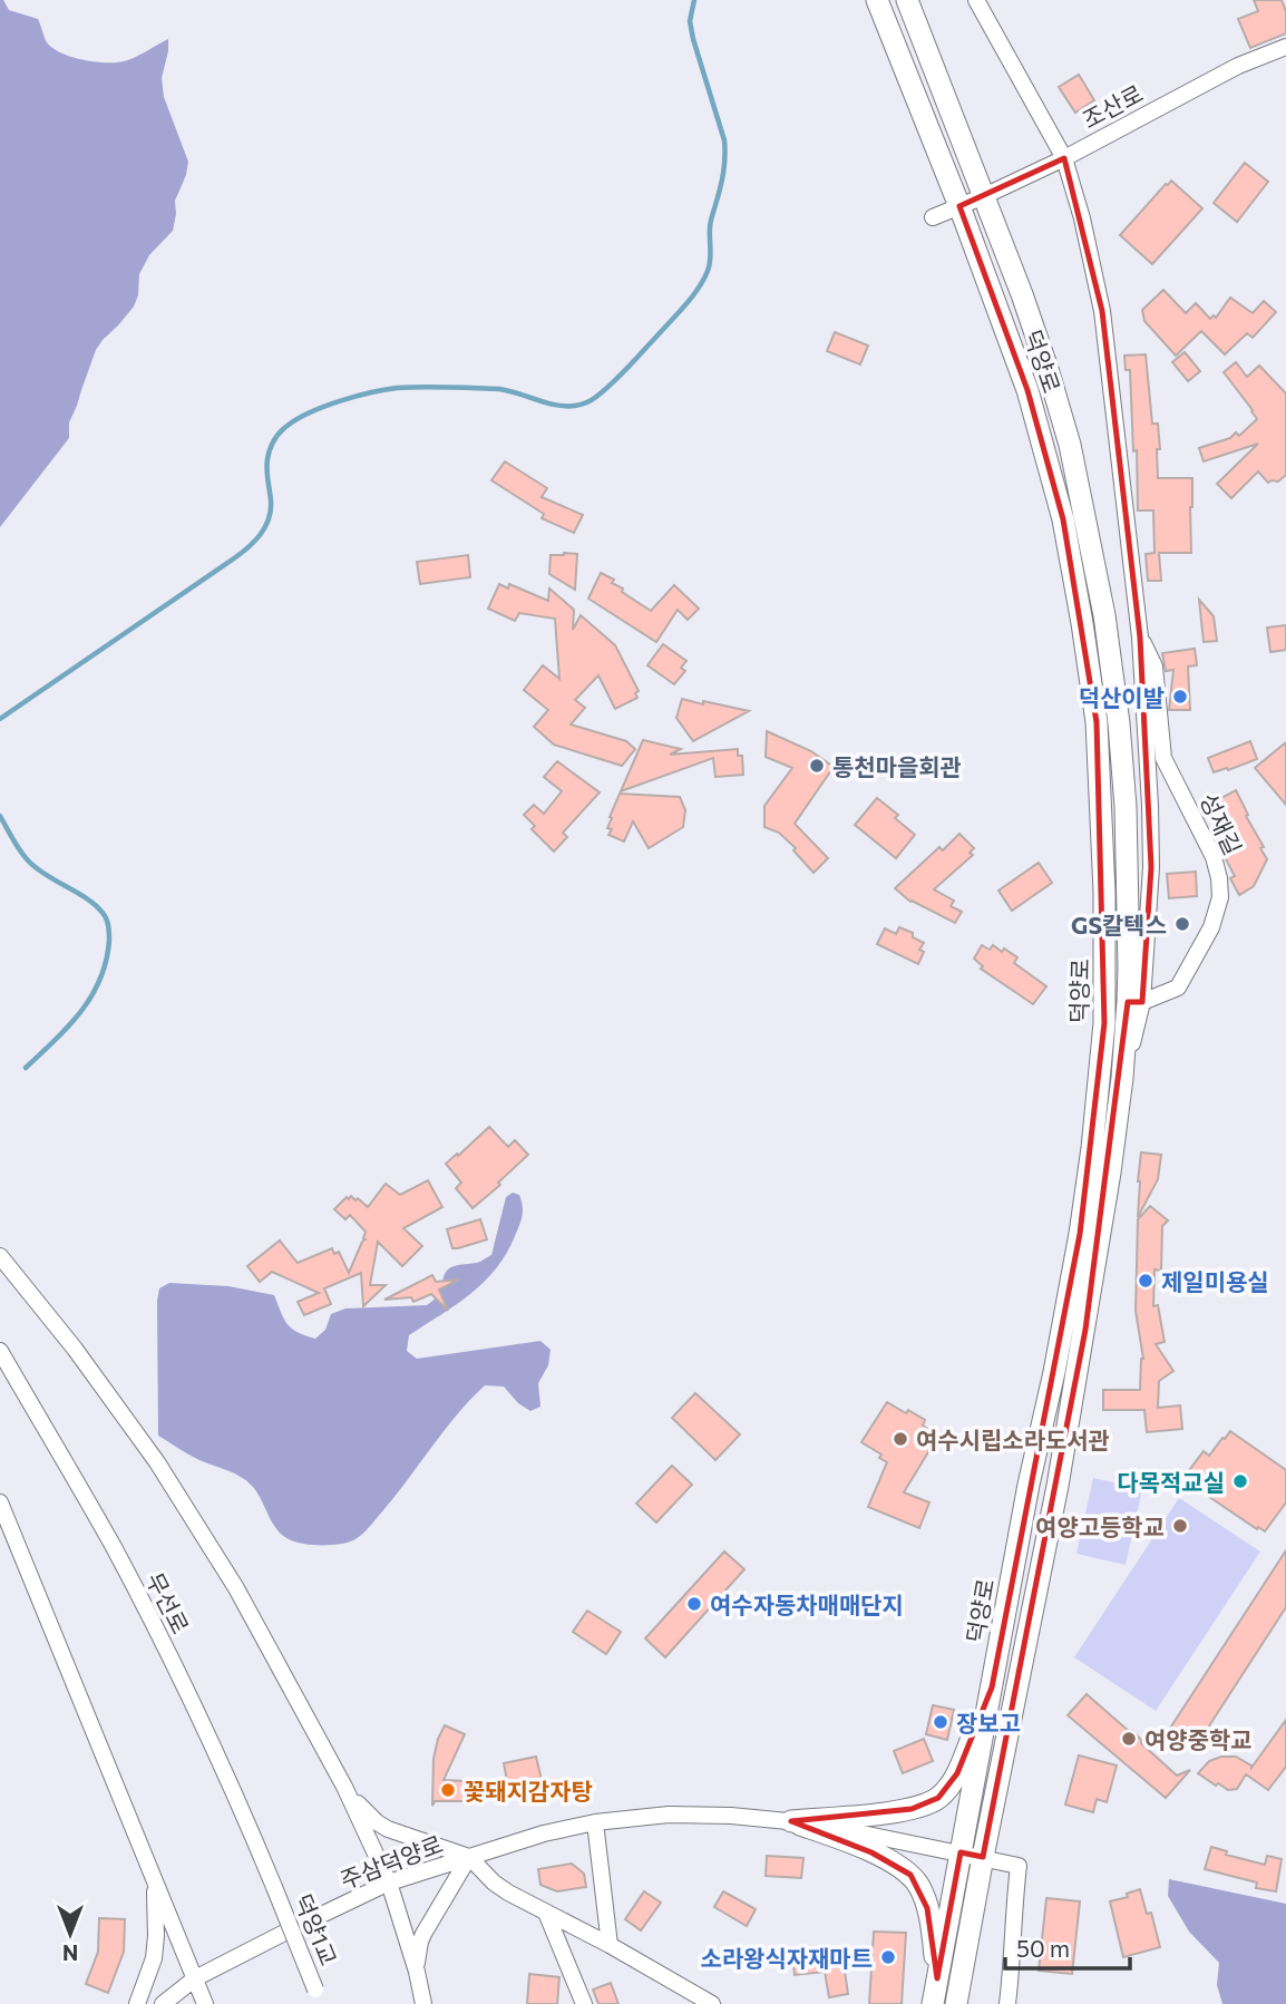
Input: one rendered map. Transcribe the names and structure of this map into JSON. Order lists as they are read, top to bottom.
{
  "streets": {
    "main road": ["덕양로"],
    "street": [
      "조산로",
      "성재길",
      "무선로",
      "주삼덕양로",
      "덕양1교"
    ]
  },
  "crossings": [
    ["조산로", "덕양로"],
    ["덕양로", "성재길"],
    ["무선로", "덕양1교"]
  ],
  "places": [
    "덕산이발",
    "통천마을회관",
    "GS칼텍스",
    "제일미용실",
    "여수시립소라도서관",
    "다목적교실",
    "여양고등학교",
    "여수자동차매매단지",
    "장보고",
    "여양중학교",
    "꽃돼지감자탕",
    "소라왕식자재마트"
  ],
  "scale_bar": "50 m",
  "north": "bottom"
}
